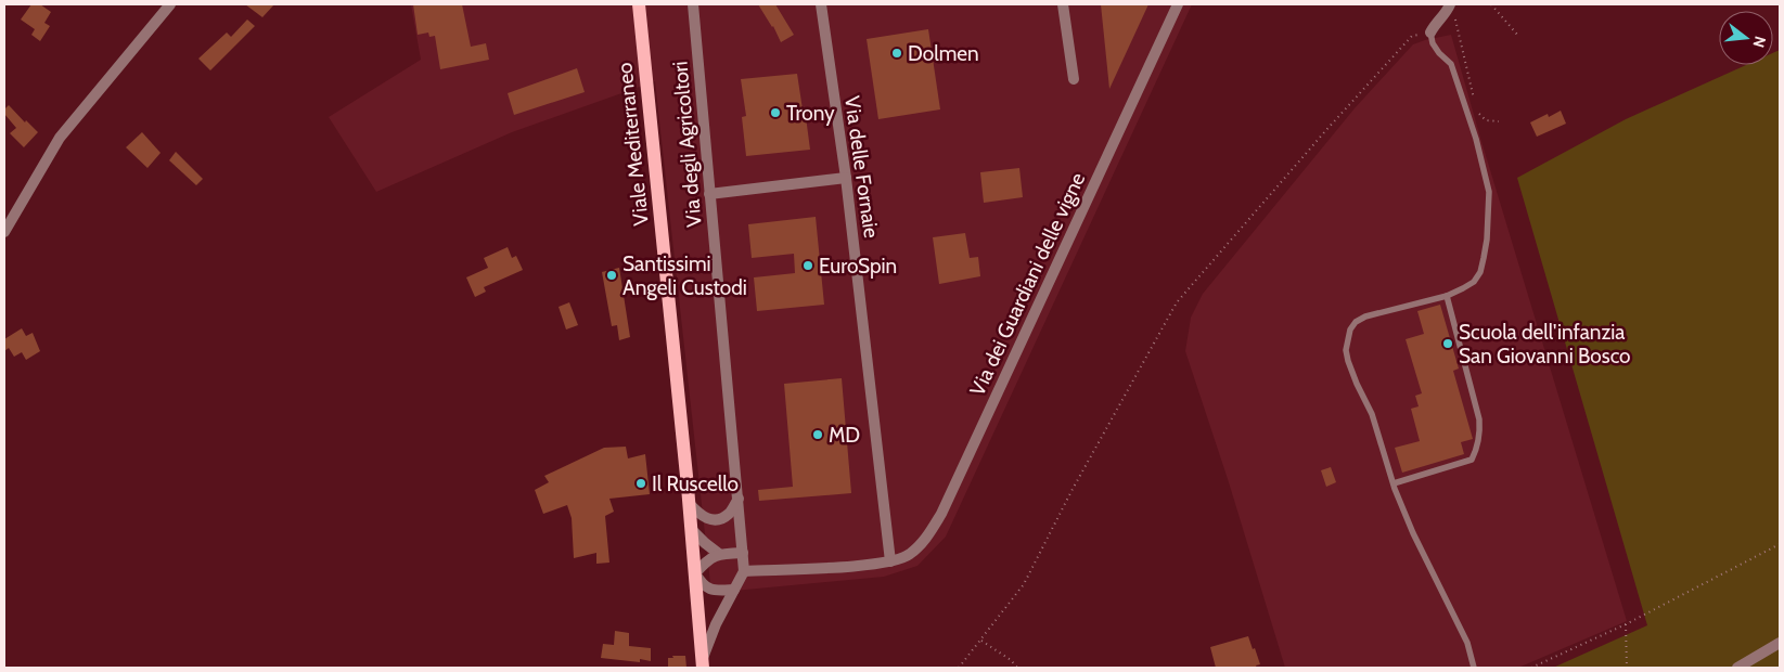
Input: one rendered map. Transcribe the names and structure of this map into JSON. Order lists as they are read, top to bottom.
{
  "streets": {
    "main road": ["Viale Mediterraneo"],
    "street": ["Via degli Agricoltori", "Via delle Fornaie", "Via dei Guardiani delle vigne"]
  },
  "crossings": [
    ["Viale Mediterraneo", "Via degli Agricoltori"],
    ["Viale Mediterraneo", "Via dei Guardiani delle vigne"],
    ["Via degli Agricoltori", "Via dei Guardiani delle vigne"],
    ["Via delle Fornaie", "Via dei Guardiani delle vigne"]
  ],
  "places": [
    "Dolmen",
    "Trony",
    "EuroSpin",
    "Santissimi Angeli Custodi",
    "Scuola dell'infanzia San Giovanni Bosco",
    "MD",
    "Il Ruscello"
  ],
  "north": "right"
}
